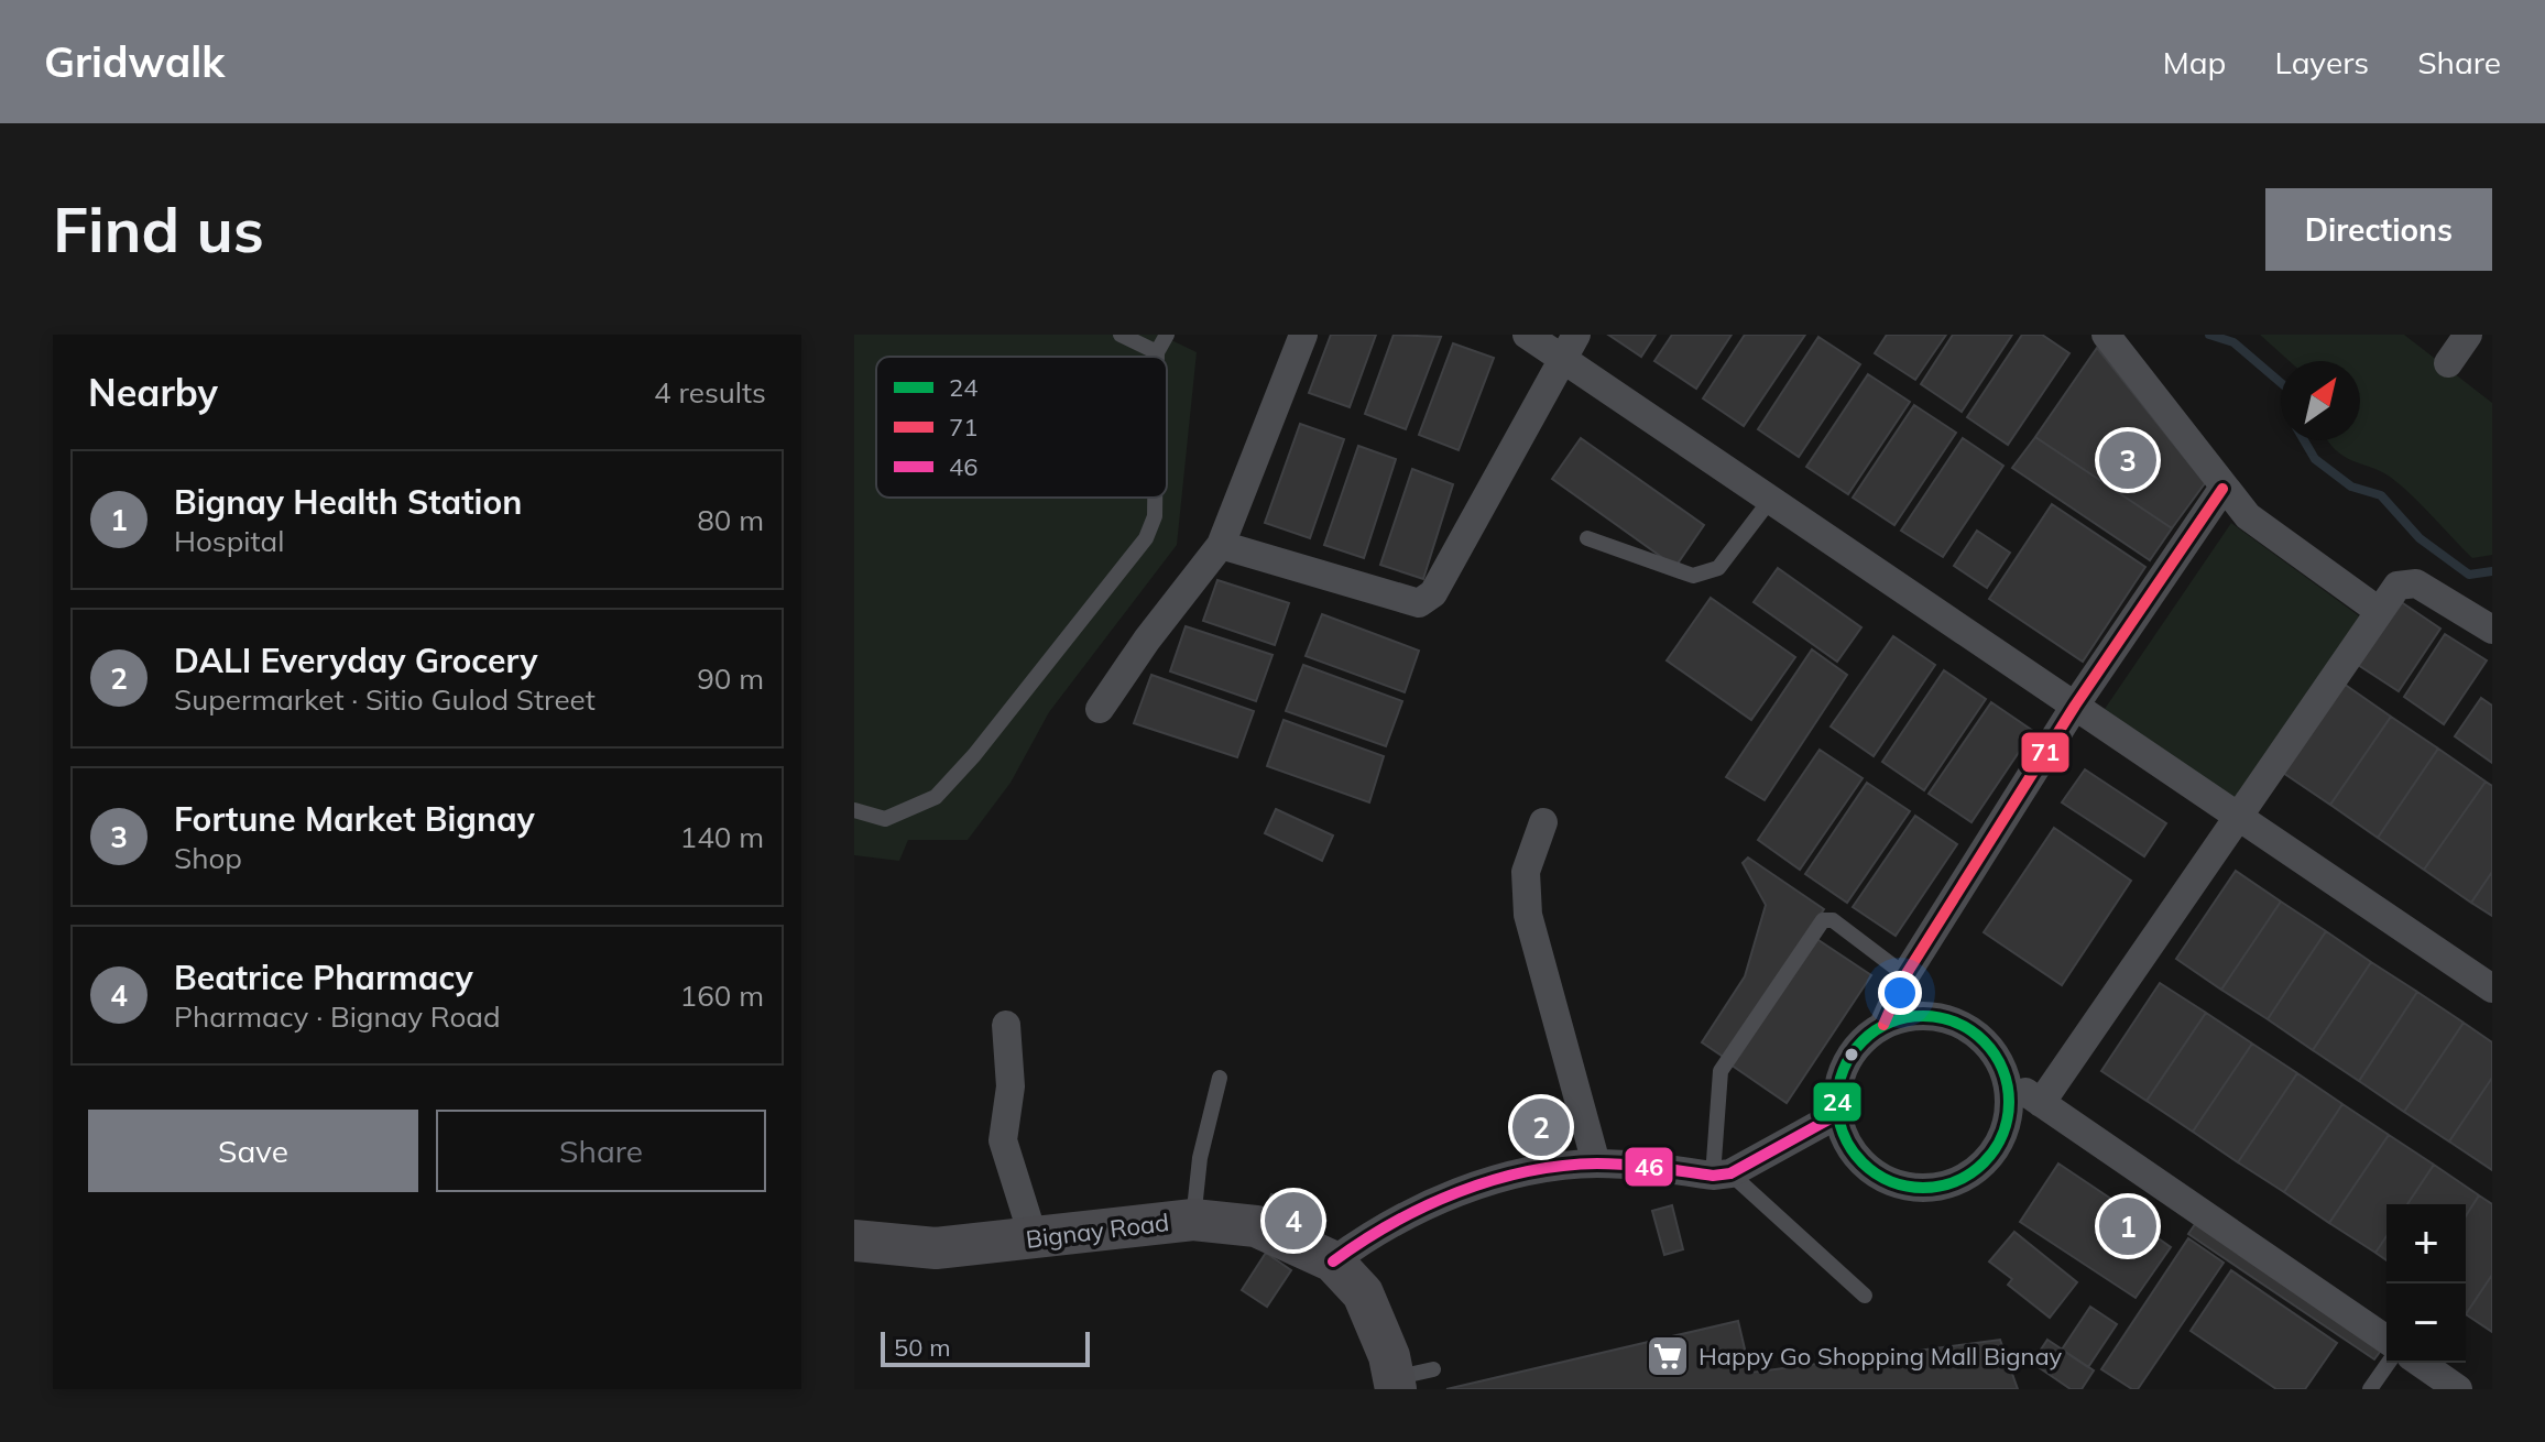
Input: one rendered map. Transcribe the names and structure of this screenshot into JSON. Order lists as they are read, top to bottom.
{
  "streets": {
    "main road": ["Bignay Road"]
  },
  "places": {
    "supermarket": ["Happy Go Shopping Mall Bignay"]
  },
  "lines": ["transit line 71", "transit line 24", "transit line 46"],
  "legend": ["24", "71", "46"],
  "scale_bar": "50 m",
  "north": "top right",
  "page": {
    "header": "Gridwalk",
    "nav": ["Map", "Layers", "Share"],
    "buttons": [
      "Directions",
      ["Save", "Share"]
    ],
    "title": "Find us",
    "heading": ["Nearby", "4 results"],
    "pins": [
      "3",
      "2",
      "4",
      "1"
    ],
    "list": [
      {
        "mark": "1",
        "name": "Bignay Health Station",
        "note": "Hospital",
        "value": "80 m"
      },
      {
        "mark": "2",
        "name": "DALI Everyday Grocery",
        "note": "Supermarket · Sitio Gulod Street",
        "value": "90 m"
      },
      {
        "mark": "3",
        "name": "Fortune Market Bignay",
        "note": "Shop",
        "value": "140 m"
      },
      {
        "mark": "4",
        "name": "Beatrice Pharmacy",
        "note": "Pharmacy · Bignay Road",
        "value": "160 m"
      }
    ],
    "map_buttons": ["+", "−"],
    "scale": "50 m"
  }
}
